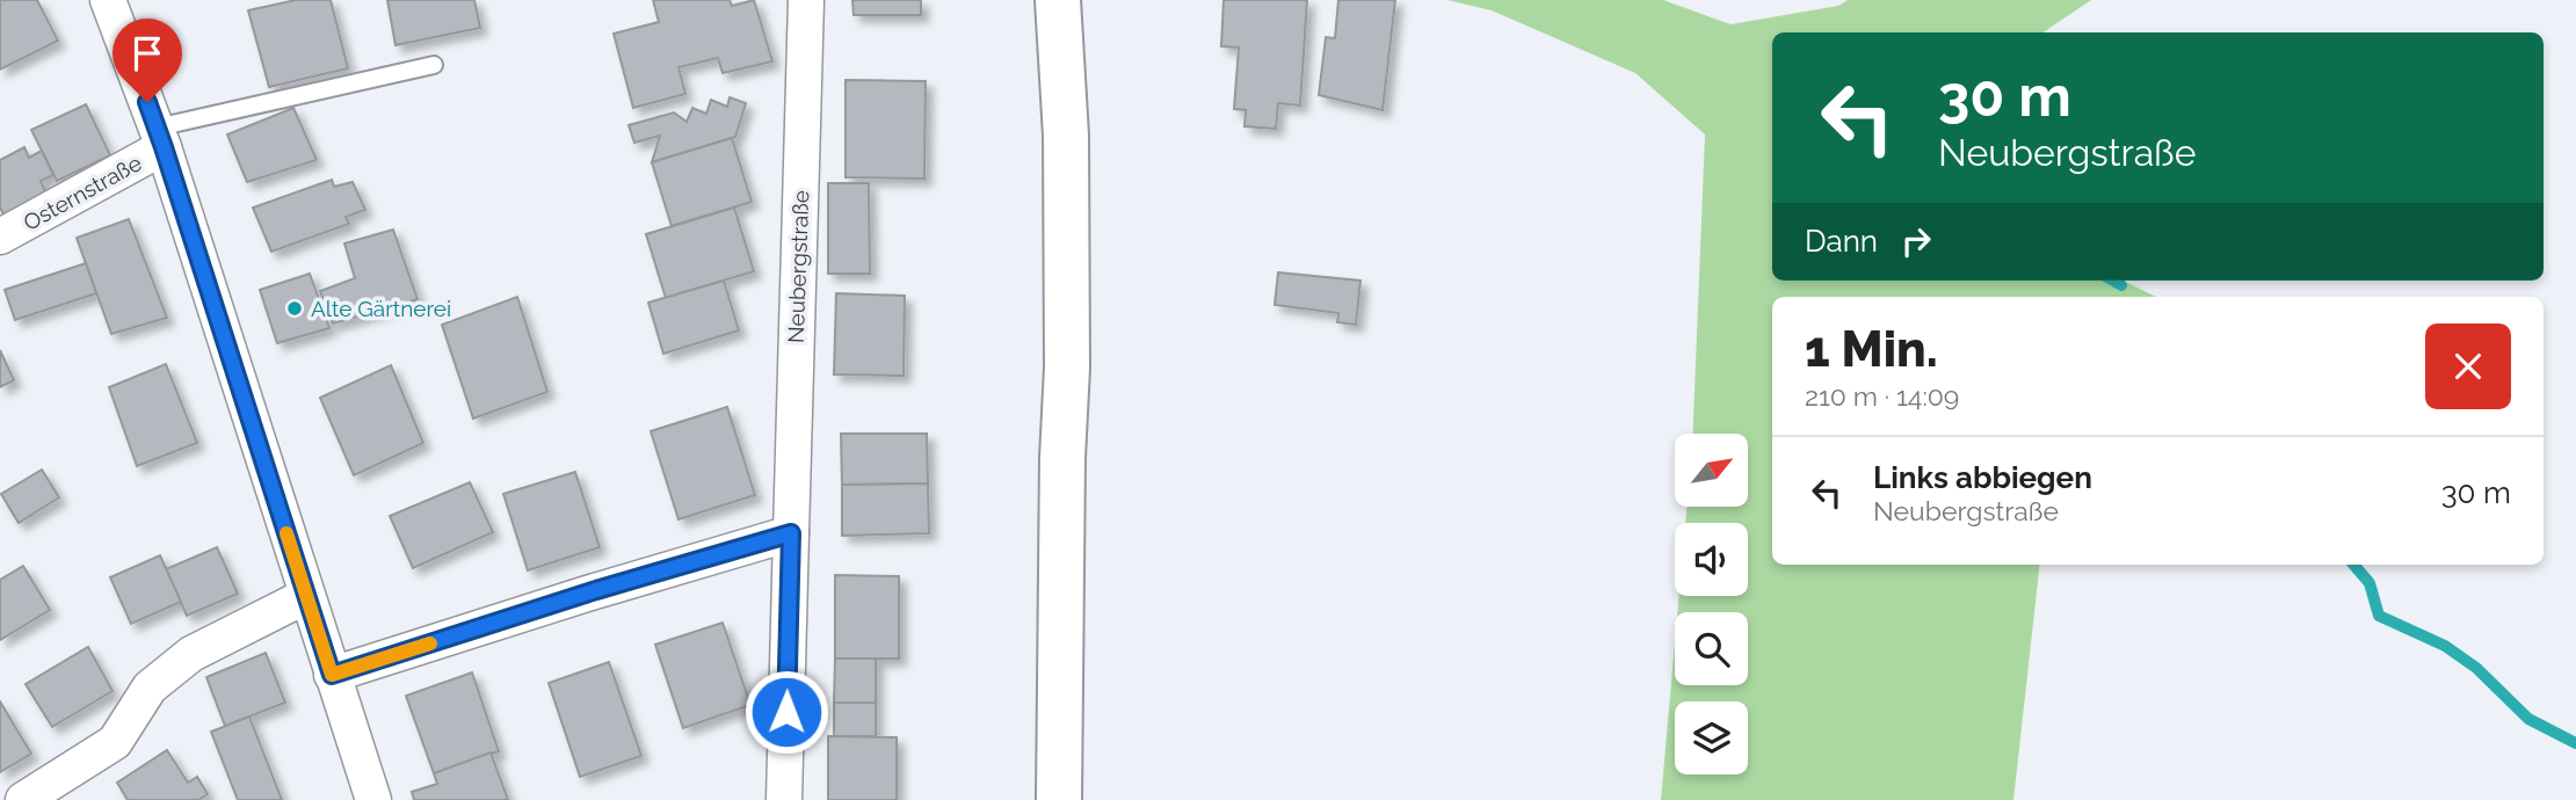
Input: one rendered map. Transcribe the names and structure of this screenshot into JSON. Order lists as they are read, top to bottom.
{
  "streets": {
    "street": ["Osternstraße", "Neubergstraße"]
  },
  "places": ["Alte Gärtnerei"],
  "north": "top right",
  "page": {
    "turn": ["30 m", "Neubergstraße"],
    "then": "Dann",
    "heading": ["1 Min.", "210 m · 14:09"],
    "list": [
      {
        "name": "Links abbiegen",
        "note": "Neubergstraße",
        "value": "30 m"
      }
    ]
  }
}
